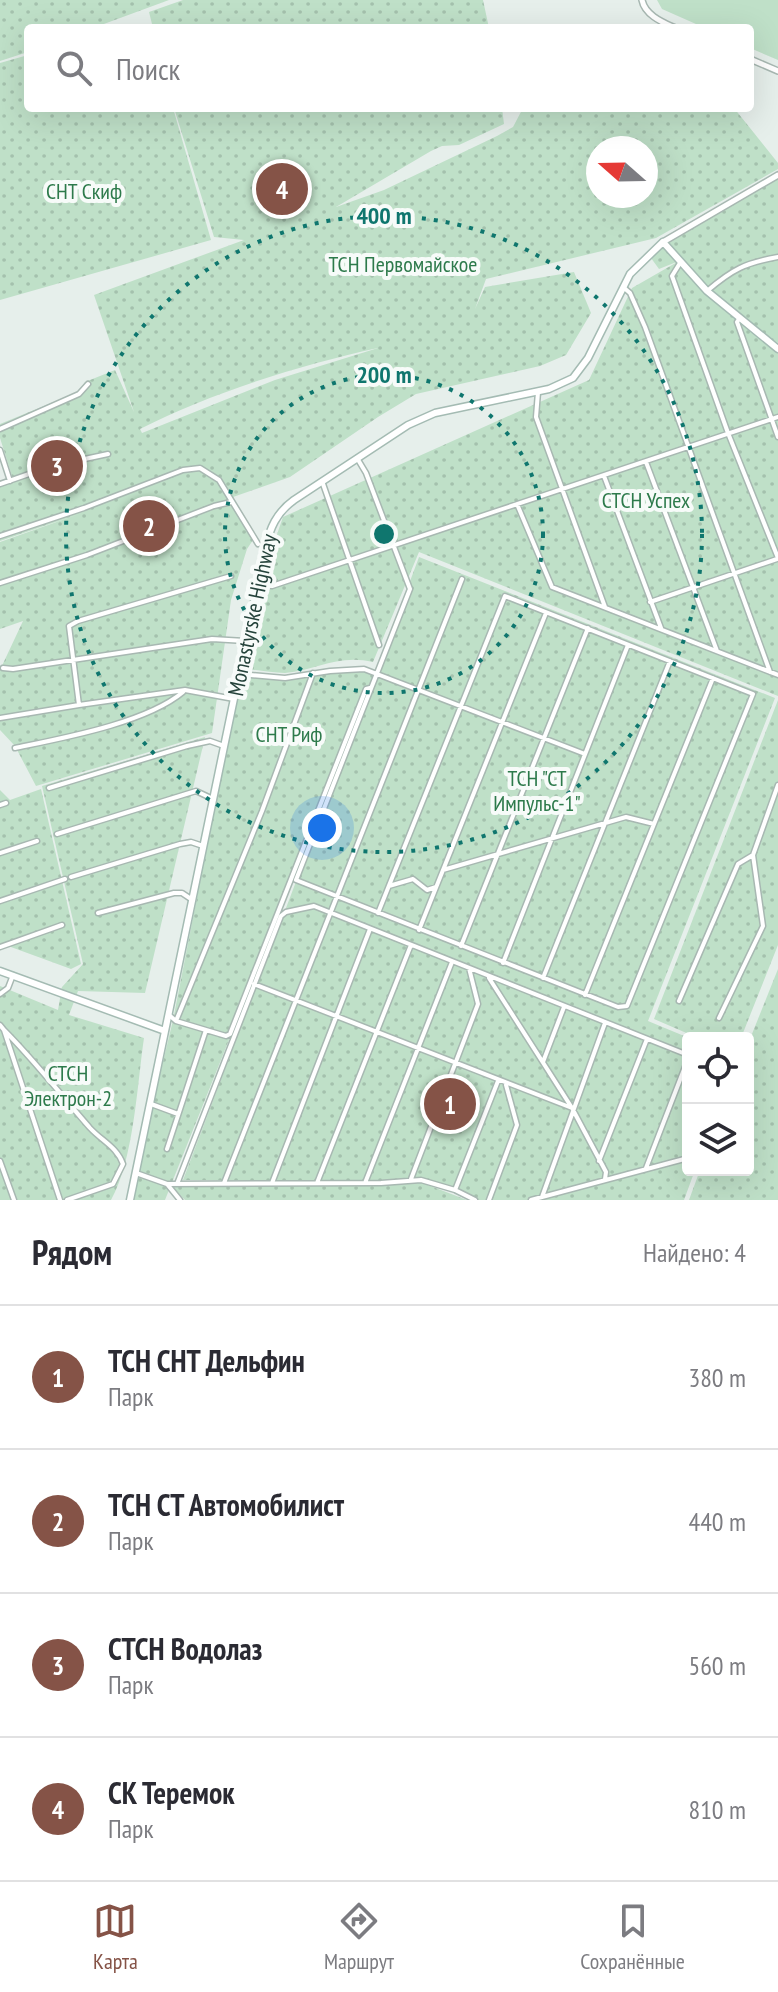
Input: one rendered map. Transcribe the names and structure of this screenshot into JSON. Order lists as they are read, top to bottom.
{
  "streets": {
    "main road": ["Monastyrske Highway"]
  },
  "parks": [
    "СНТ Скиф",
    "ТСН Первомайское",
    "СТСН Успех",
    "СНТ Риф",
    "ТСН \"СТ Импульс-1\"",
    "СТСН Электрон-2"
  ],
  "north": "left",
  "page": {
    "search": "Поиск",
    "pins": [
      "4",
      "3",
      "2",
      "1"
    ],
    "heading": ["Рядом", "Найдено: 4"],
    "list": [
      {
        "mark": "1",
        "name": "ТСН СНТ Дельфин",
        "note": "Парк",
        "value": "380 m"
      },
      {
        "mark": "2",
        "name": "ТСН СТ Автомобилист",
        "note": "Парк",
        "value": "440 m"
      },
      {
        "mark": "3",
        "name": "СТСН Водолаз",
        "note": "Парк",
        "value": "560 m"
      },
      {
        "mark": "4",
        "name": "СК Теремок",
        "note": "Парк",
        "value": "810 m"
      }
    ],
    "nav": ["Карта", "Маршрут", "Сохранённые"]
  },
  "rings": ["400 m", "200 m"]
}
